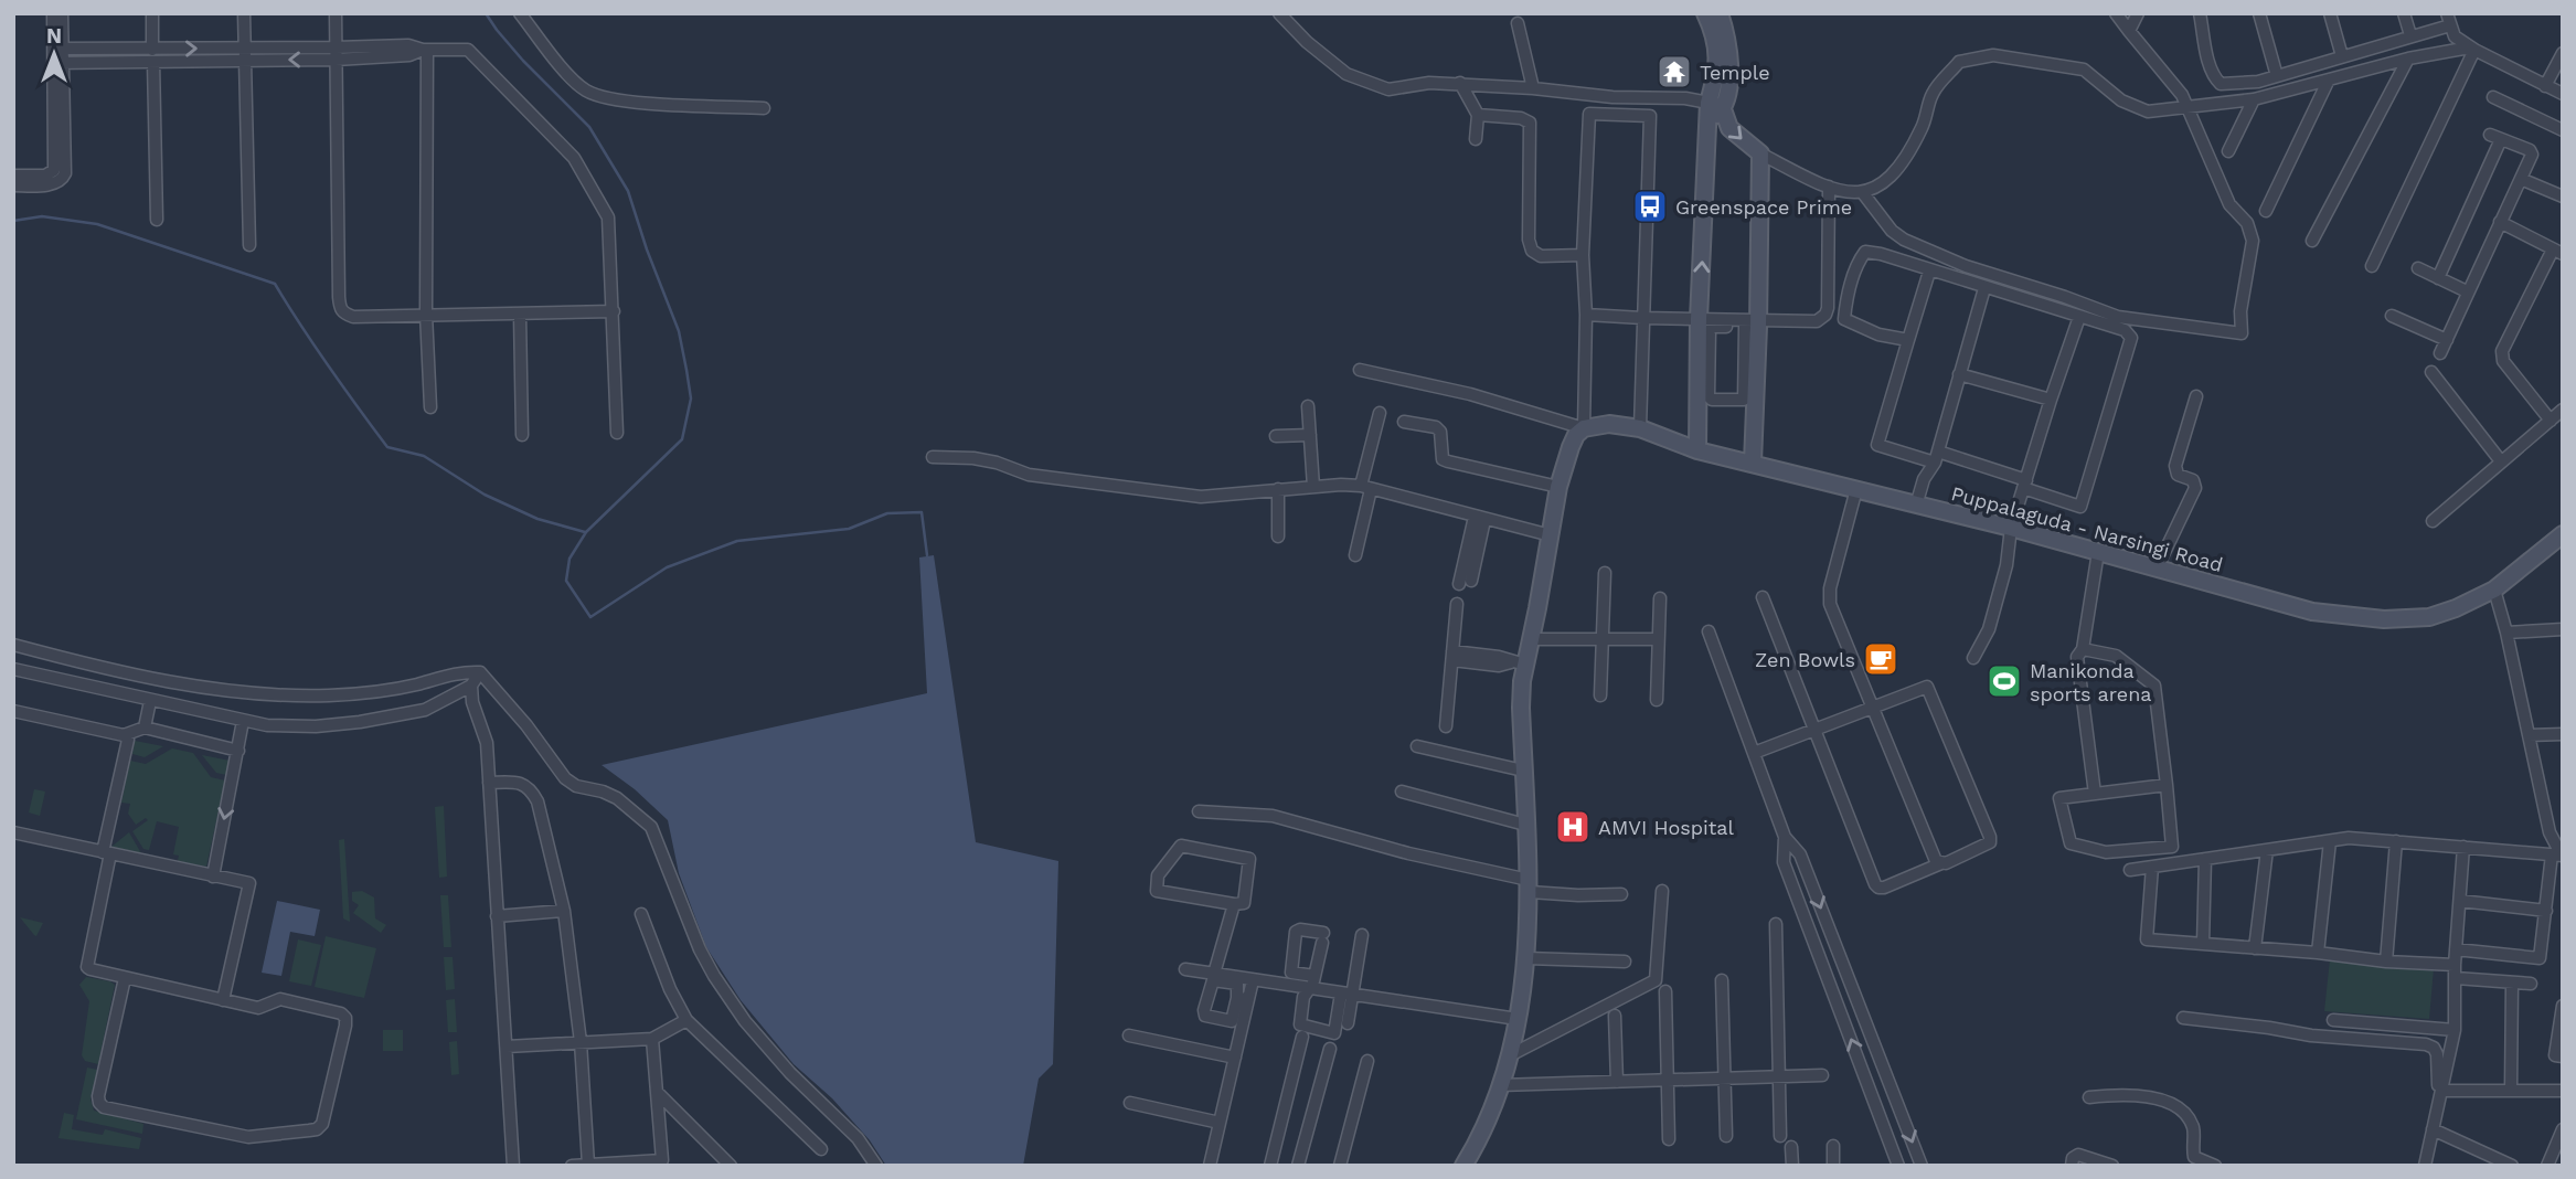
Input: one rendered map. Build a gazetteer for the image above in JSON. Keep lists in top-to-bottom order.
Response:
{
  "streets": {
    "street": ["Puppalaguda - Narsingi Road"]
  },
  "places": {
    "temple": ["Temple"],
    "bus stop": ["Greenspace Prime"],
    "cafe": ["Zen Bowls"],
    "sports": ["Manikonda sports arena"],
    "hospital": ["AMVI Hospital"]
  },
  "north": "top"
}
